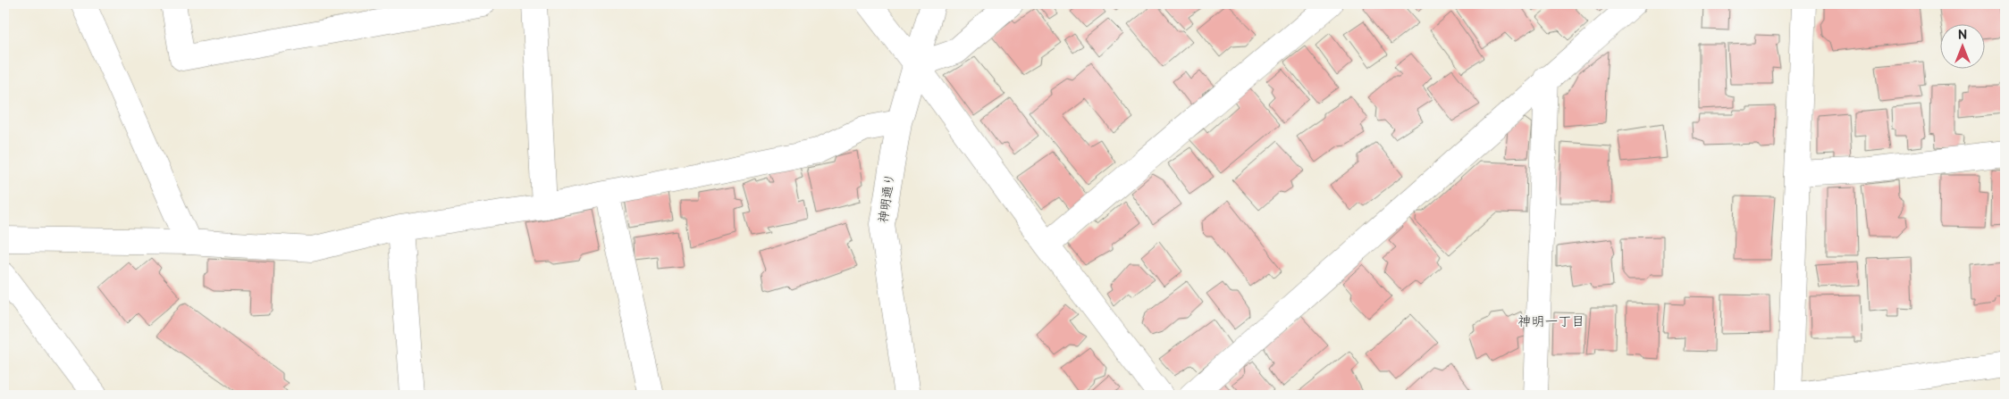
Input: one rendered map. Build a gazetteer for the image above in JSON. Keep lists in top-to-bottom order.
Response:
{
  "streets": {
    "street": ["神明通り"]
  },
  "districts": ["神明一丁目"],
  "north": "top"
}
